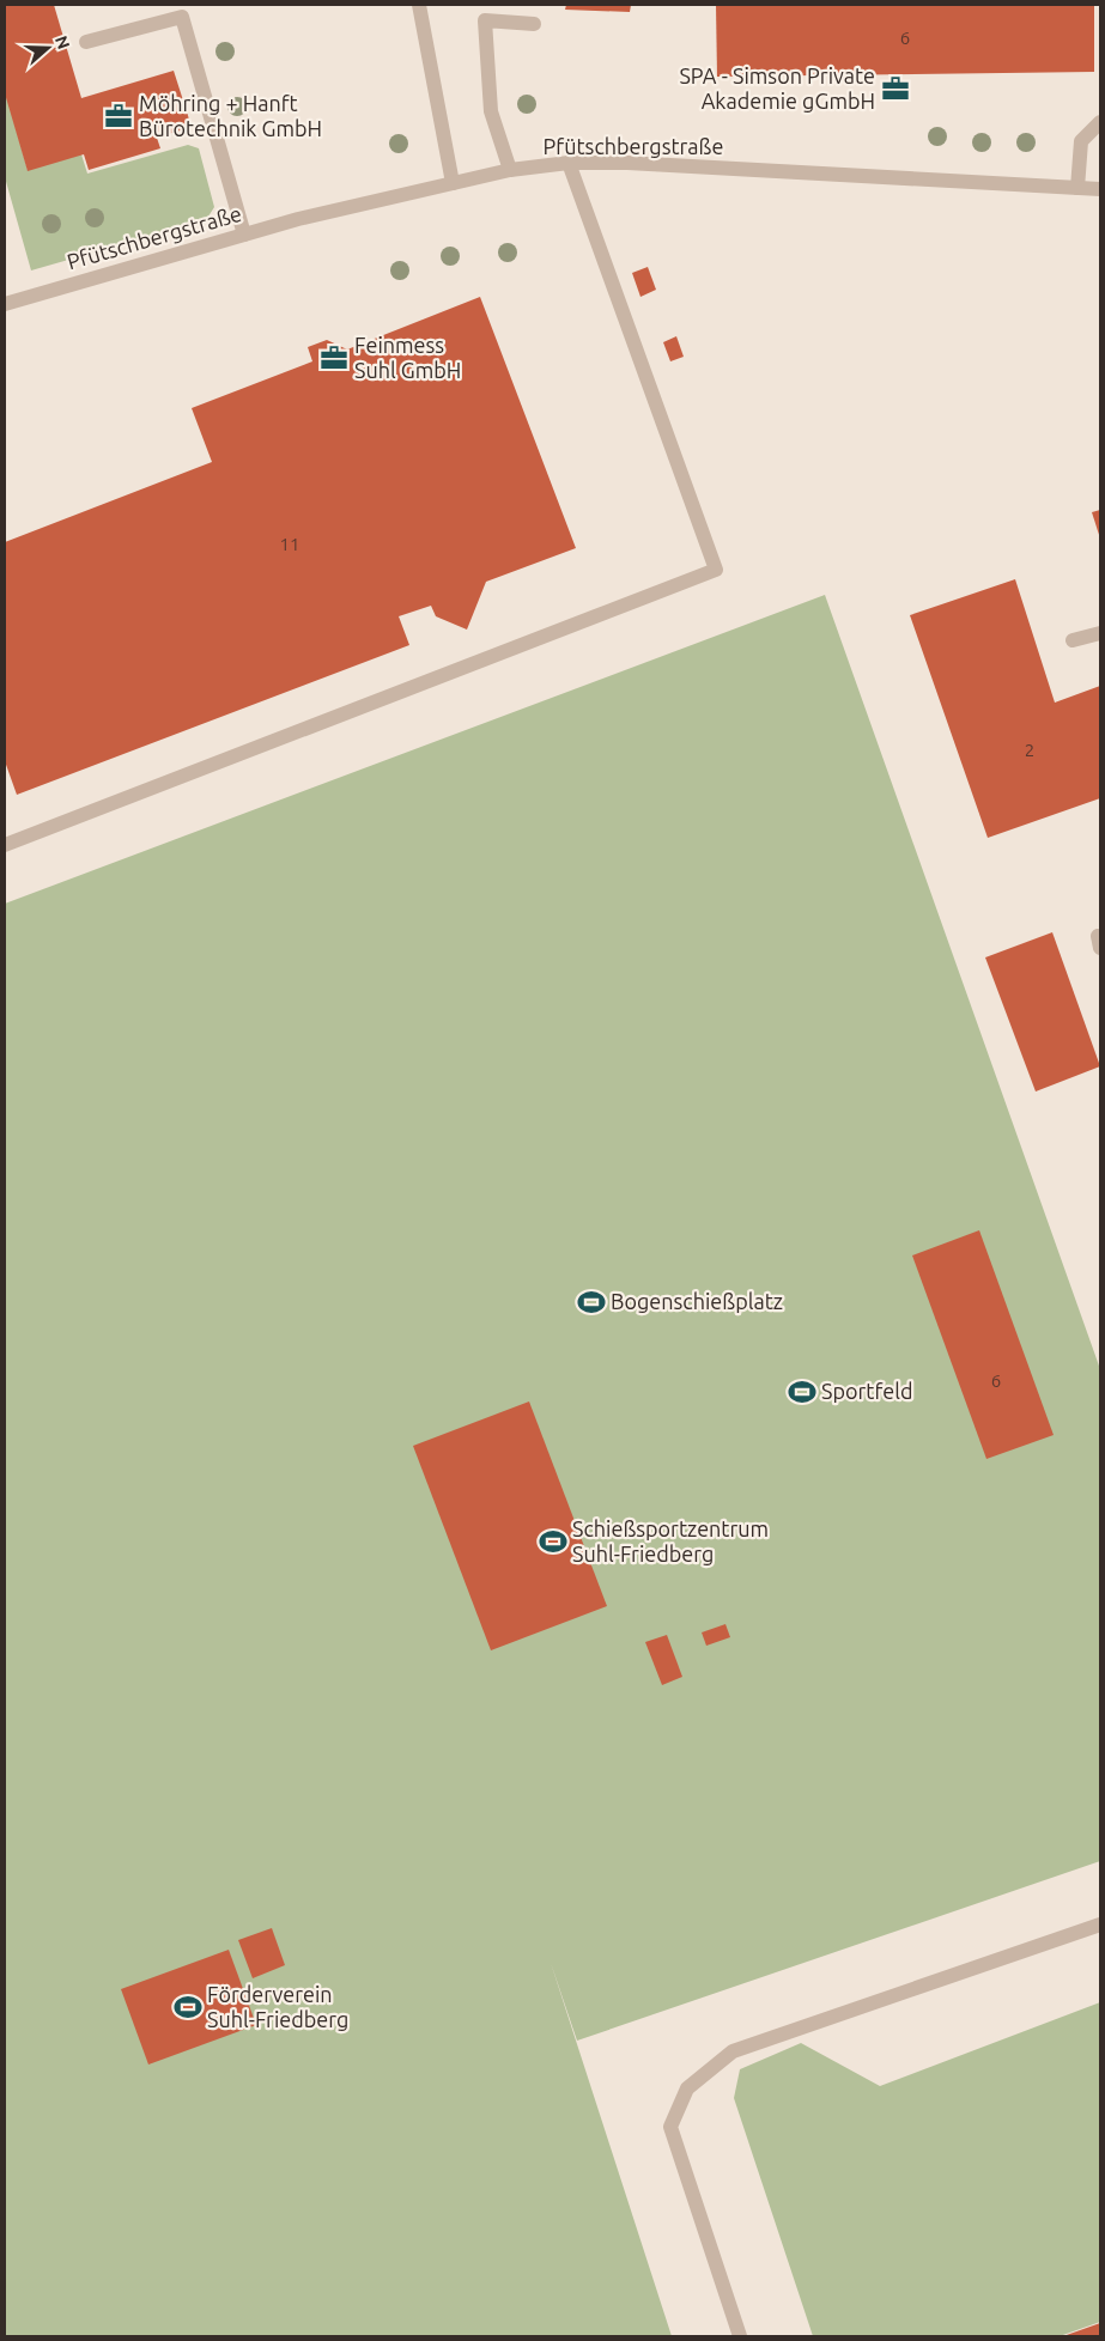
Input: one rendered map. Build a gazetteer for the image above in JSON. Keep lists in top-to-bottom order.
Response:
{
  "streets": {
    "street": ["Pfütschbergstraße"]
  },
  "places": {
    "office": ["SPA - Simson Private Akademie gGmbH", "Möhring + Hanft Bürotechnik GmbH", "Feinmess Suhl GmbH"],
    "sports": [
      "Bogenschießplatz",
      "Sportfeld",
      "Schießsportzentrum Suhl-Friedberg",
      "Förderverein Suhl-Friedberg"
    ]
  },
  "house_numbers": [
    "6",
    "11",
    "2",
    "6"
  ],
  "north": "right"
}
